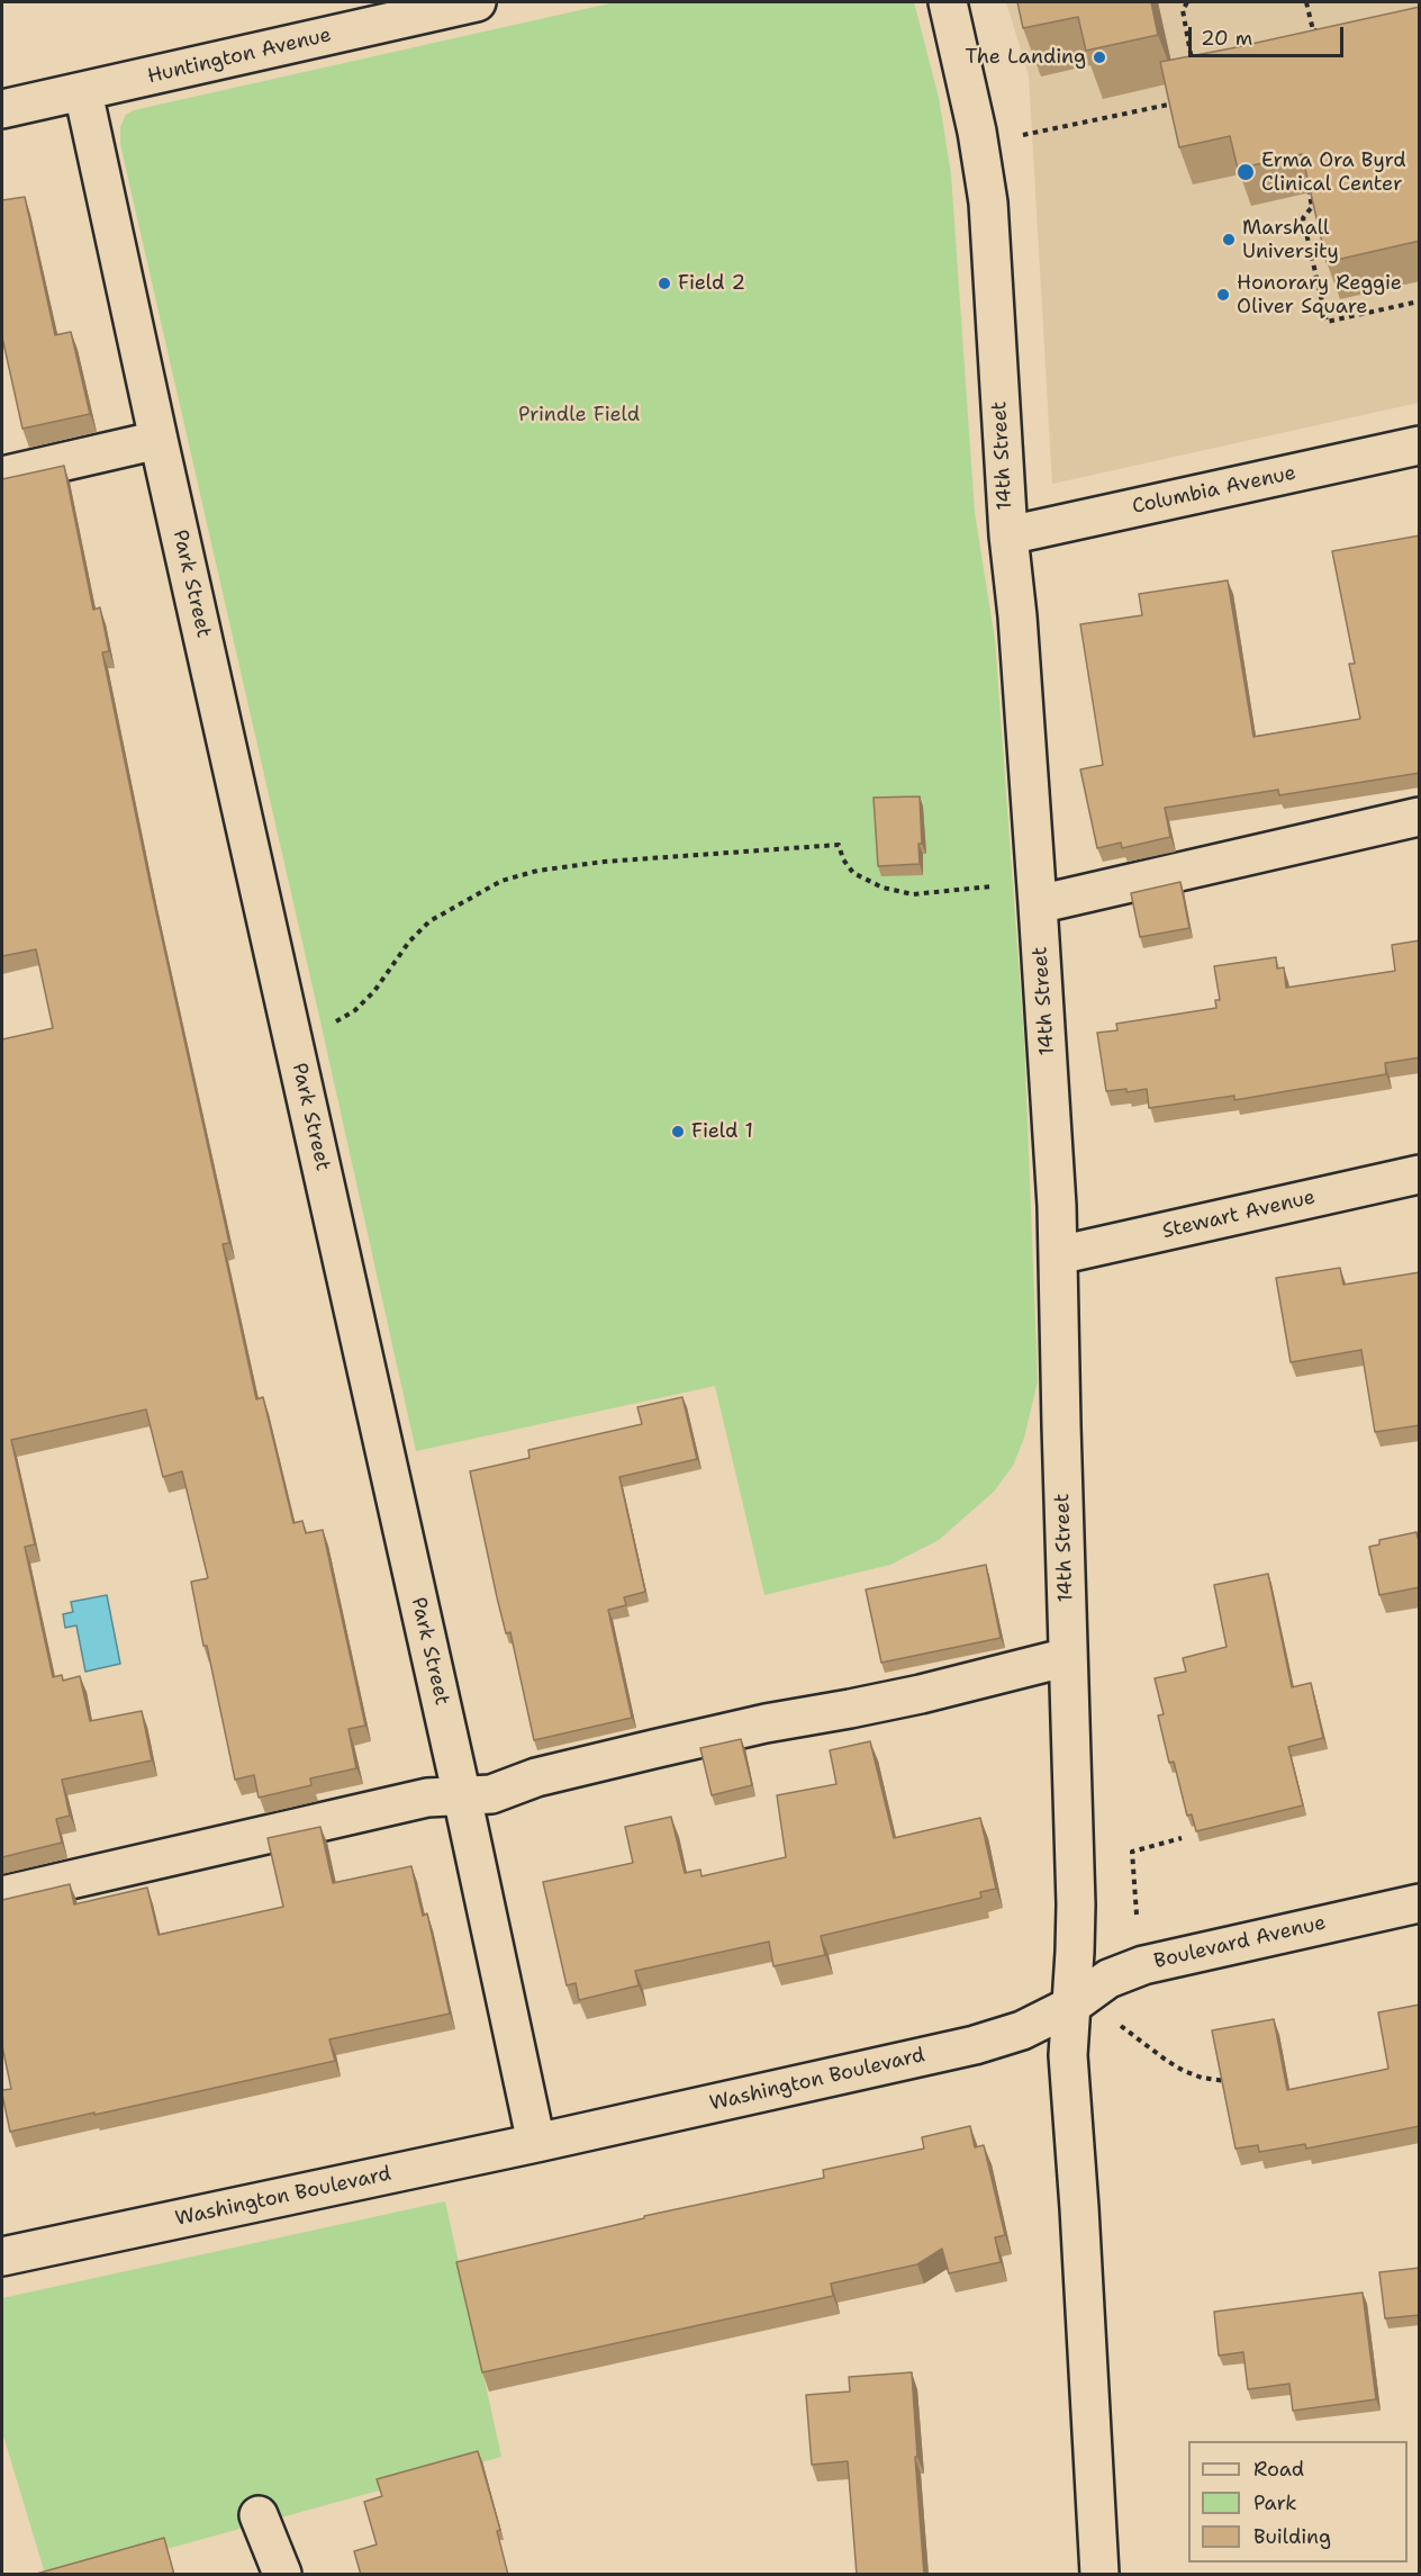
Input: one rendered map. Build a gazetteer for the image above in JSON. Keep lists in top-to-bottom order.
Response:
{
  "streets": {
    "street": [
      "Huntington Avenue",
      "14th Street",
      "Columbia Avenue",
      "Park Street",
      "Stewart Avenue",
      "Boulevard Avenue",
      "Washington Boulevard"
    ]
  },
  "crossings": [
    ["Huntington Avenue", "Park Street"],
    ["14th Street", "Columbia Avenue"],
    ["14th Street", "Stewart Avenue"],
    ["14th Street", "Boulevard Avenue"],
    ["14th Street", "Washington Boulevard"],
    ["Park Street", "Washington Boulevard"],
    ["Boulevard Avenue", "Washington Boulevard"]
  ],
  "parks": ["Prindle Field"],
  "places": [
    "The Landing",
    "Erma Ora Byrd Clinical Center",
    "Marshall University",
    "Field 2",
    "Honorary Reggie Oliver Square",
    "Field 1"
  ],
  "legend": ["Road", "Park", "Building"],
  "scale_bar": "20 m"
}
